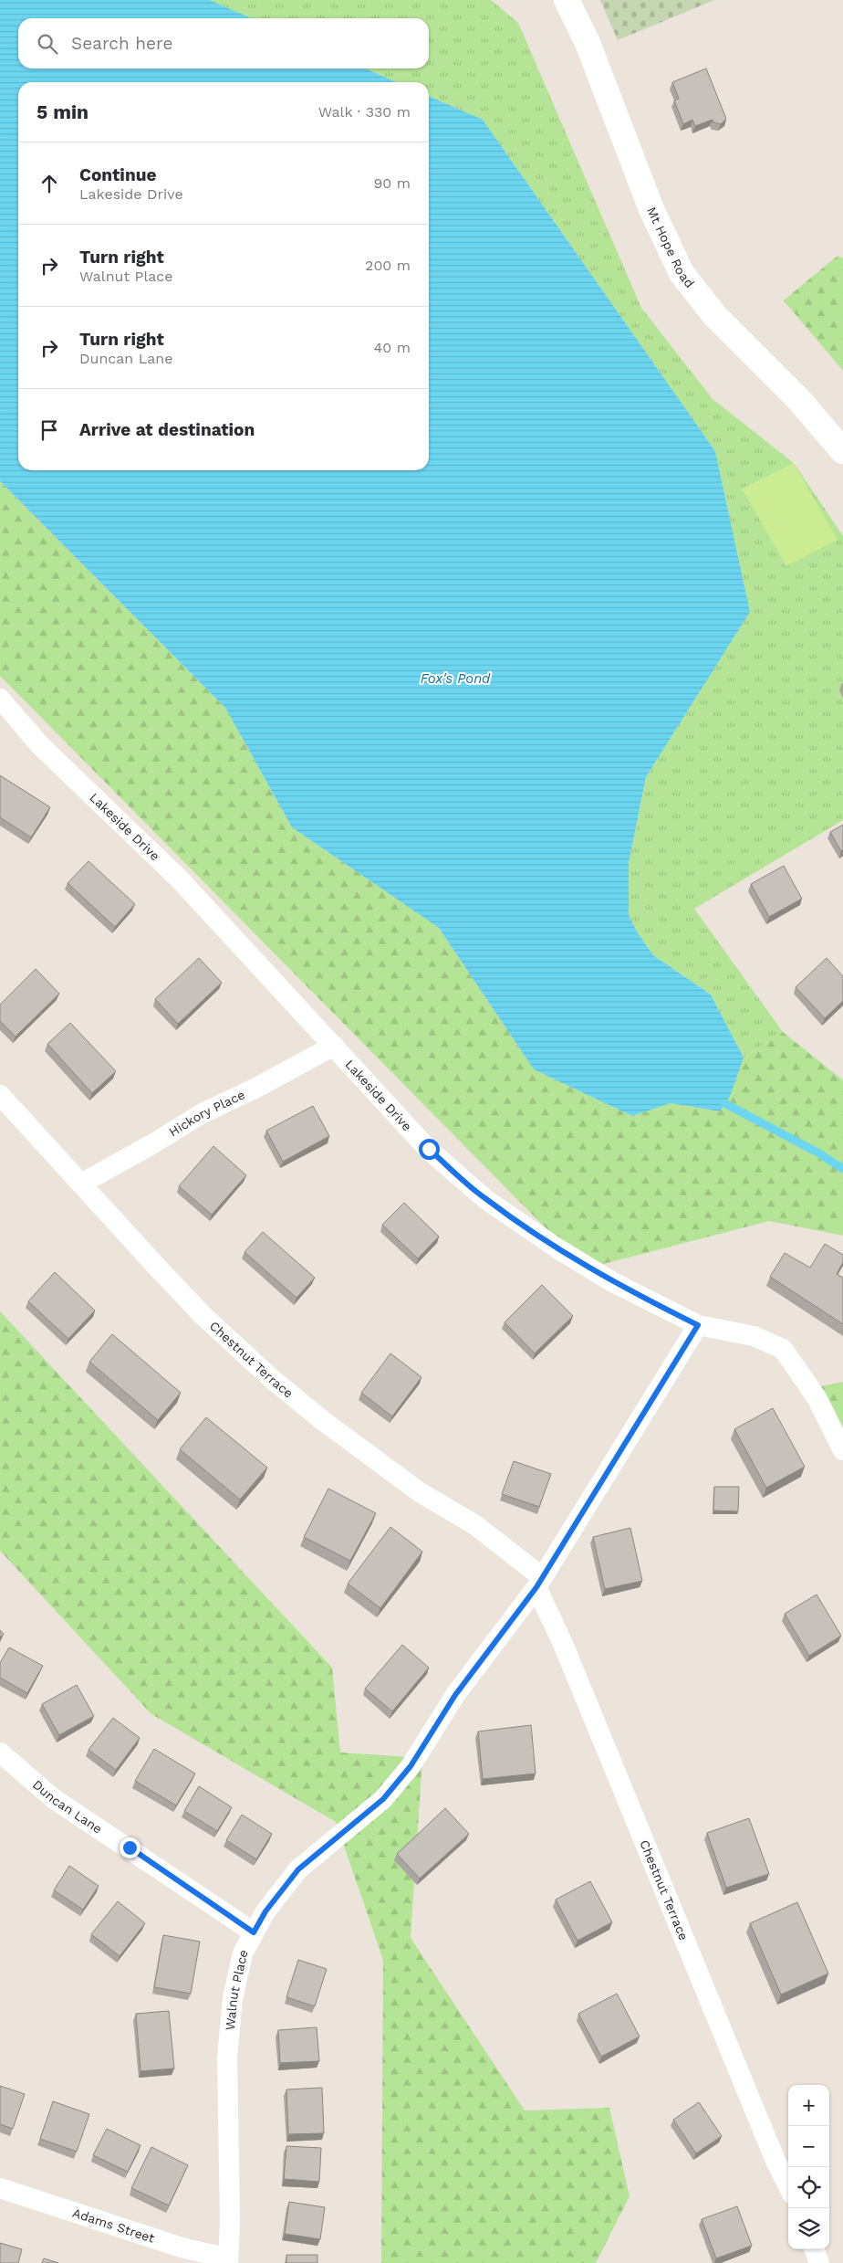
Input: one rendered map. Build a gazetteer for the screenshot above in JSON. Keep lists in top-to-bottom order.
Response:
{
  "streets": {
    "street": [
      "Mt Hope Road",
      "Lakeside Drive",
      "Hickory Place",
      "Chestnut Terrace",
      "Duncan Lane",
      "Walnut Place",
      "Adams Street"
    ]
  },
  "crossings": [
    ["Lakeside Drive", "Hickory Place"],
    ["Lakeside Drive", "Walnut Place"],
    ["Hickory Place", "Chestnut Terrace"],
    ["Chestnut Terrace", "Walnut Place"],
    ["Duncan Lane", "Walnut Place"],
    ["Walnut Place", "Adams Street"]
  ],
  "water": ["Fox's Pond"],
  "page": {
    "search": "Search here",
    "heading": ["5 min", "Walk · 330 m"],
    "list": [
      ["Continue", "Lakeside Drive", "90 m"],
      ["Turn right", "Walnut Place", "200 m"],
      ["Turn right", "Duncan Lane", "40 m"],
      "Arrive at destination"
    ],
    "map_buttons": ["+", "−"]
  }
}
